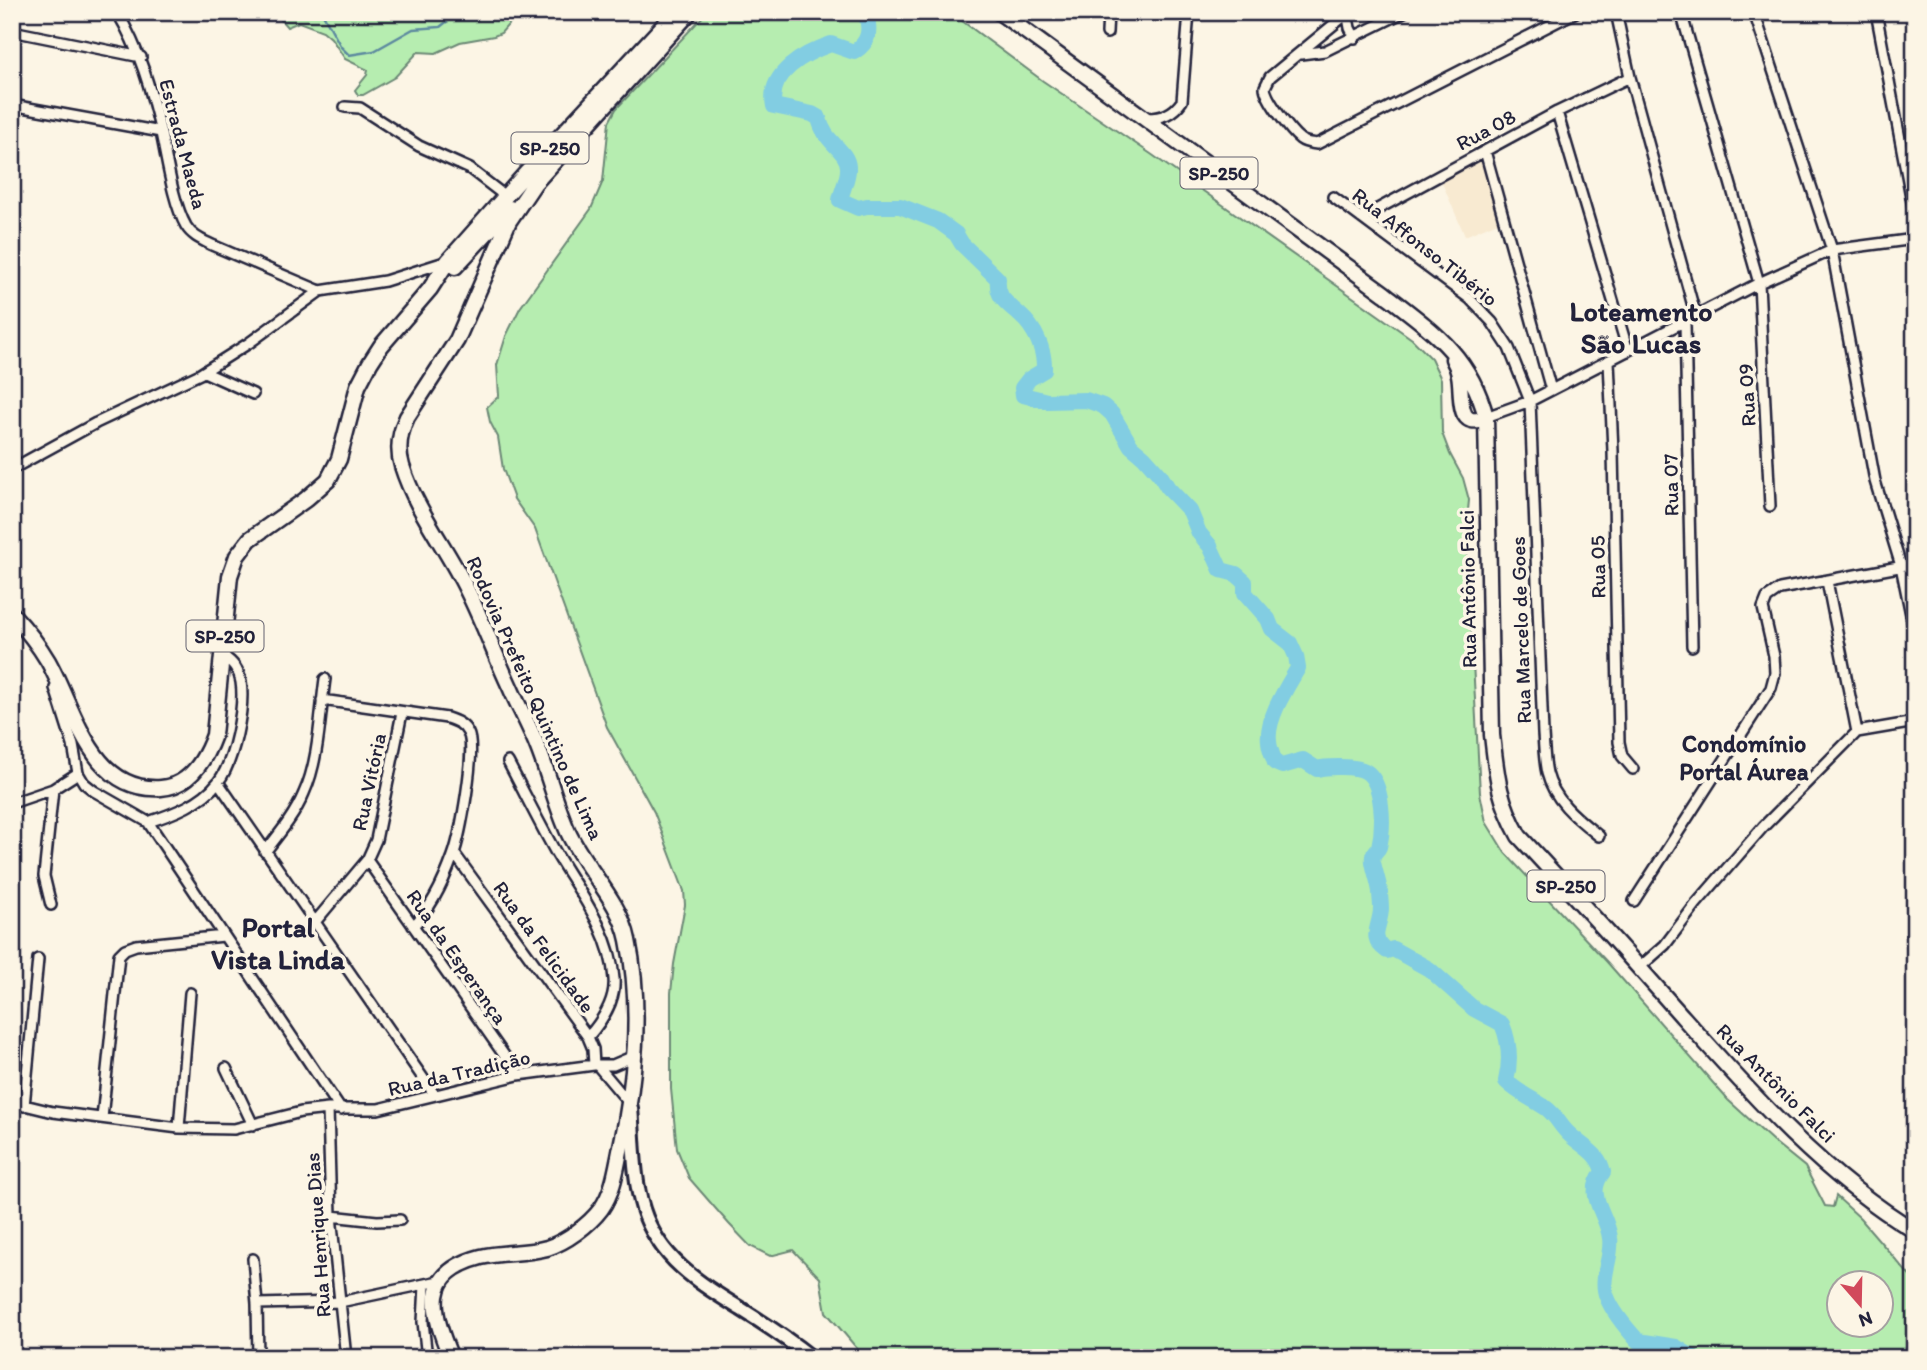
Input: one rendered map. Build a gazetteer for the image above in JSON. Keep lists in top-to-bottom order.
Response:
{
  "streets": {
    "main road": ["SP-250", "Rua Antônio Falci", "Rodovia Prefeito Quintino de Lima"],
    "street": [
      "Rua 08",
      "Estrada Maeda",
      "Rua Affonso Tibério",
      "Rua 09",
      "Rua 07",
      "Rua 05",
      "Rua Marcelo de Goes",
      "Rua Vitória",
      "Rua da Felicidade",
      "Rua da Esperança",
      "Rua da Tradição",
      "Rua Henrique Dias"
    ]
  },
  "crossings": [
    ["Rua 08", "Rua Affonso Tibério"],
    ["SP-250", "Rodovia Prefeito Quintino de Lima"],
    ["Rua Affonso Tibério", "Rua Marcelo de Goes"],
    ["Rodovia Prefeito Quintino de Lima", "Rua da Tradição"],
    ["Rua Vitória", "Rua da Esperança"],
    ["Rua da Felicidade", "Rua da Tradição"],
    ["Rua da Esperança", "Rua da Tradição"],
    ["Rua da Tradição", "Rua Henrique Dias"]
  ],
  "districts": ["Loteamento São Lucas", "Condomínio Portal Áurea", "Portal Vista Linda"],
  "north": "bottom"
}
